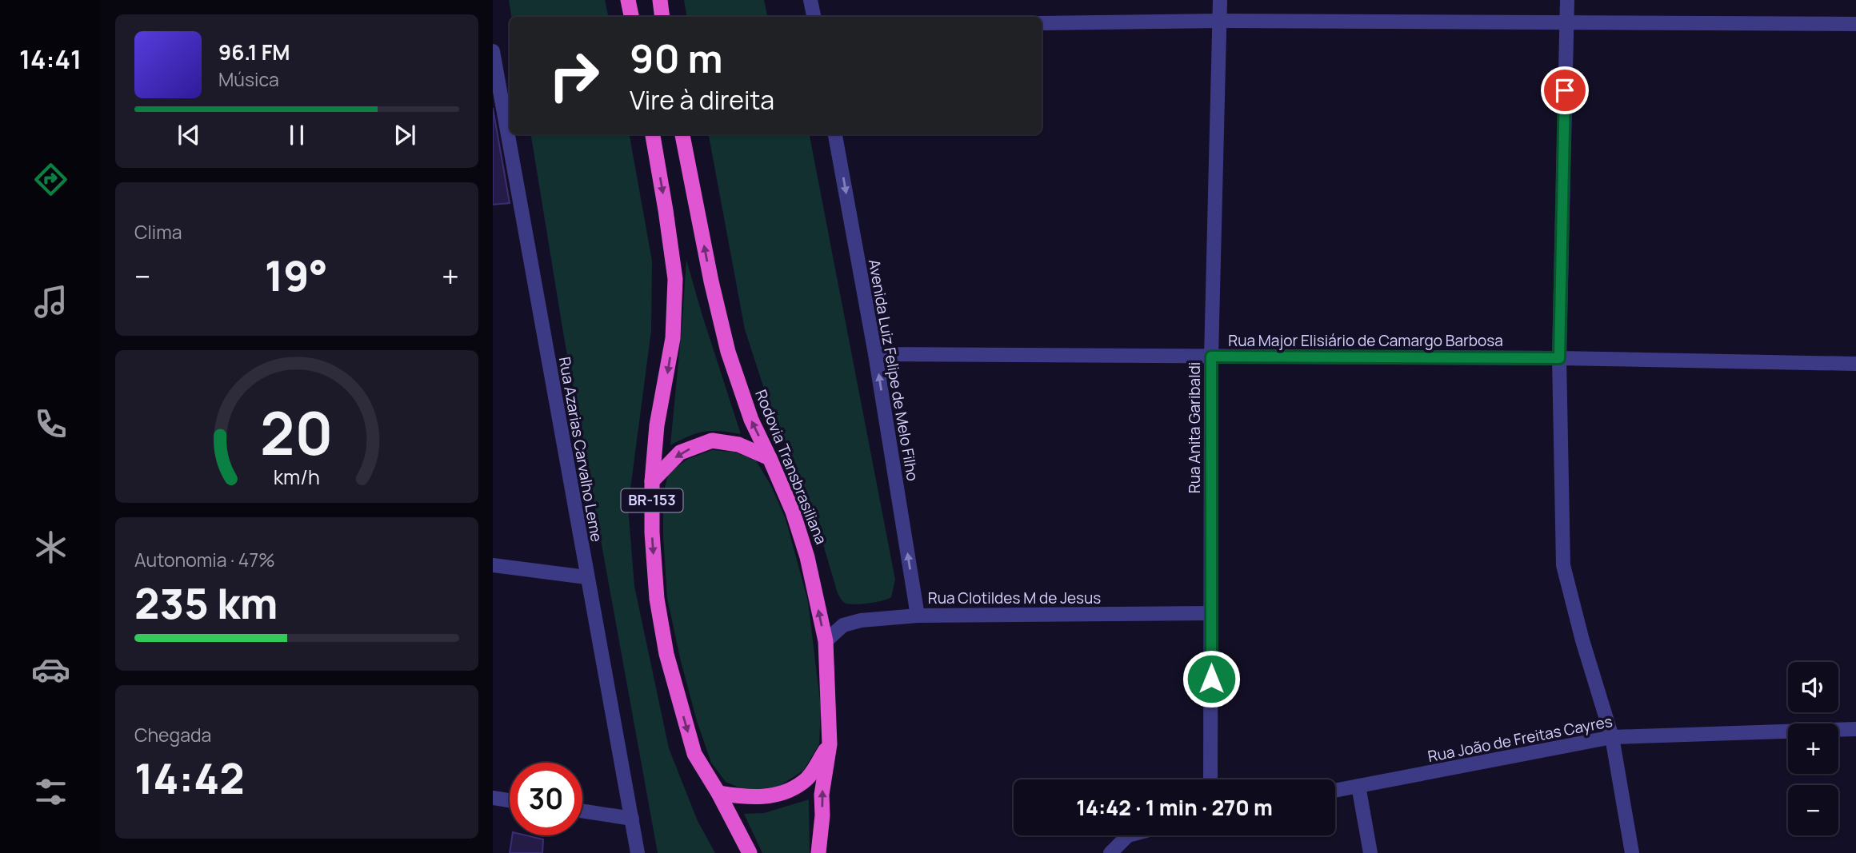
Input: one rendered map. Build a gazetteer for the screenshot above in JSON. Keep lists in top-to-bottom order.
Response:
{
  "streets": {
    "highway": ["Rodovia Transbrasiliana", "BR-153"],
    "street": [
      "Rua Major Elisiário de Camargo Barbosa",
      "Avenida Luiz Felipe de Melo Filho",
      "Rua Anita Garibaldi",
      "Rua Azarias Carvalho Leme",
      "Rua Clotildes M de Jesus",
      "Rua João de Freitas Cayres"
    ]
  },
  "crossings": [
    ["Rua Major Elisiário de Camargo Barbosa", "Avenida Luiz Felipe de Melo Filho"],
    ["Rua Major Elisiário de Camargo Barbosa", "Rua Anita Garibaldi"],
    ["Avenida Luiz Felipe de Melo Filho", "Rua Clotildes M de Jesus"],
    ["Rua Anita Garibaldi", "Rua Clotildes M de Jesus"],
    ["Rodovia Transbrasiliana", "Rua Clotildes M de Jesus"]
  ],
  "page": {
    "tabs": "14:41",
    "turn": ["90 m", "Vire à direita"],
    "song": ["96.1 FM", "Música"],
    "tile": [
      "Clima",
      ["Autonomia · 47%", "235 km"],
      ["Chegada", "14:42"]
    ],
    "heat": ["−", "19°", "+"],
    "map_buttons": ["+", "−"],
    "limit": "30",
    "trip": "14:42 · 1 min · 270 m",
    "gauge": ["20", "km/h"]
  }
}
